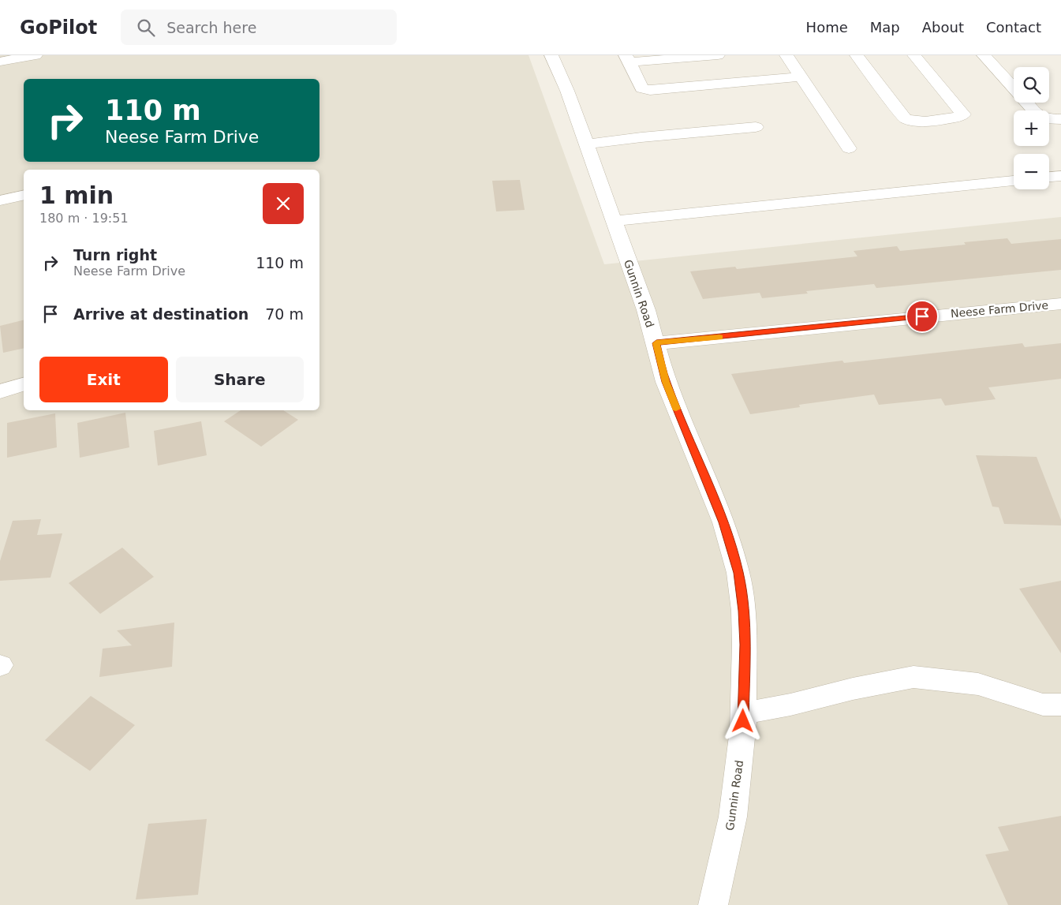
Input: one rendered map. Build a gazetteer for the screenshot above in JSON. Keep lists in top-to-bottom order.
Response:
{
  "streets": {
    "street": ["Gunnin Road", "Neese Farm Drive"]
  },
  "crossings": [
    ["Gunnin Road", "Neese Farm Drive"]
  ],
  "page": {
    "header": "GoPilot",
    "search": "Search here",
    "nav": [
      "Home",
      "Map",
      "About",
      "Contact"
    ],
    "map_buttons": ["+", "−"],
    "turn": ["110 m", "Neese Farm Drive"],
    "heading": ["1 min", "180 m · 19:51"],
    "list": [
      {
        "name": "Turn right",
        "note": "Neese Farm Drive",
        "value": "110 m"
      },
      {
        "name": "Arrive at destination",
        "value": "70 m"
      }
    ],
    "buttons": ["Exit", "Share"]
  }
}
